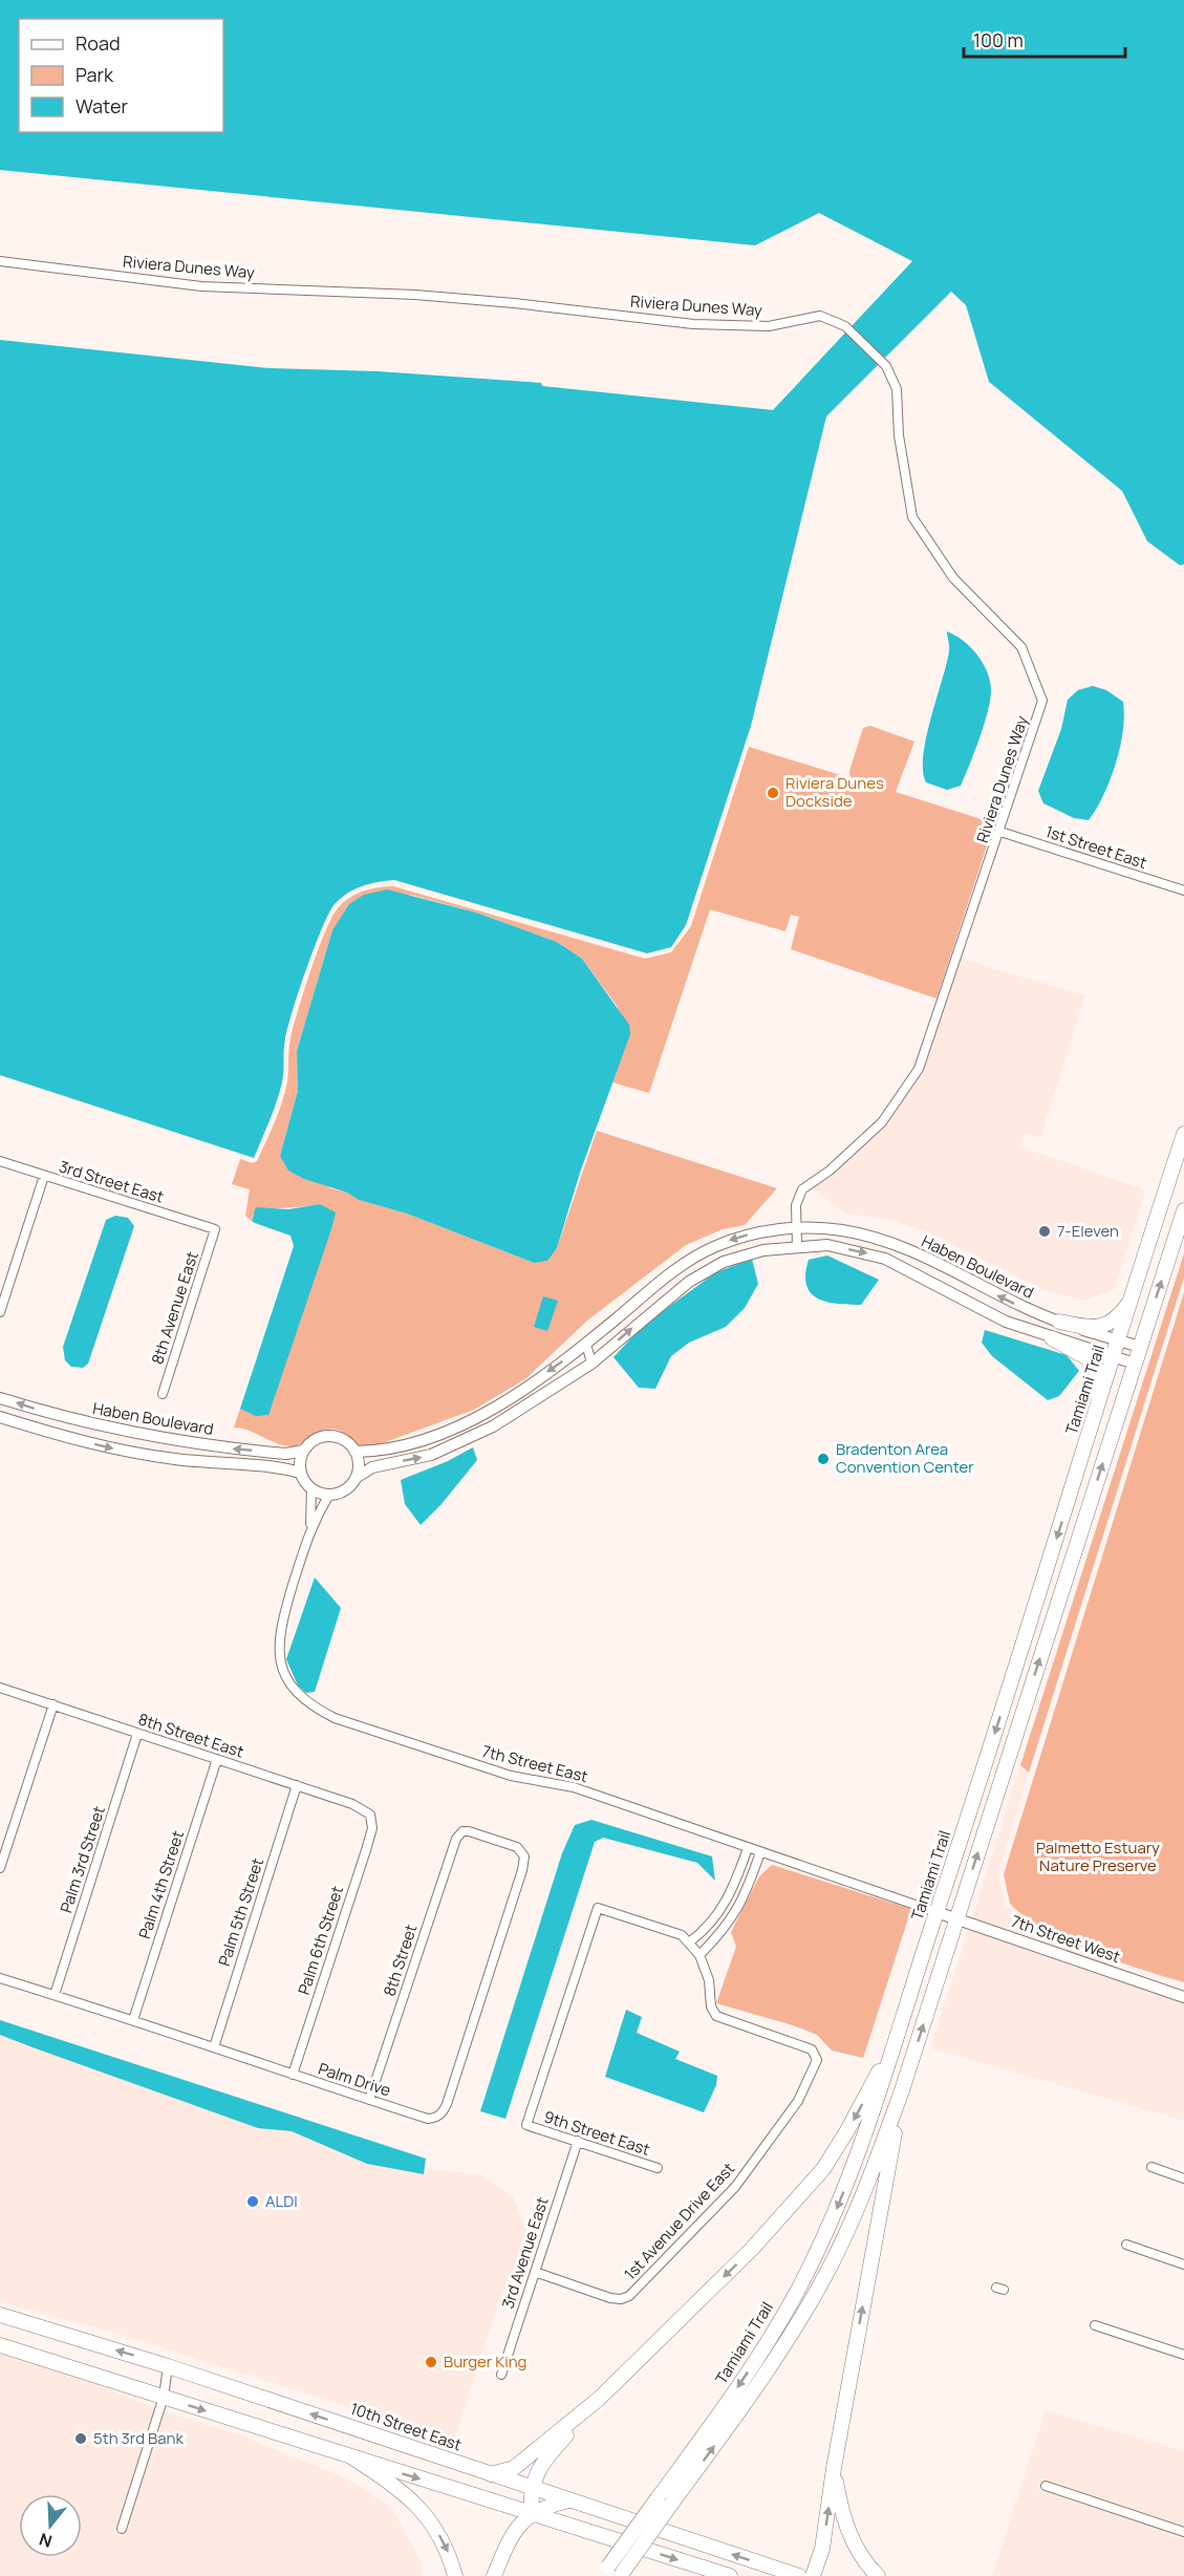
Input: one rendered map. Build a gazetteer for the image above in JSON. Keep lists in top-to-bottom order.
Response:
{
  "streets": {
    "main road": ["Tamiami Trail", "10th Street East"],
    "street": [
      "Riviera Dunes Way",
      "1st Street East",
      "3rd Street East",
      "Haben Boulevard",
      "8th Avenue East",
      "8th Street East",
      "7th Street East",
      "Palm 3rd Street",
      "Palm 4th Street",
      "Palm 5th Street",
      "7th Street West",
      "Palm 6th Street",
      "8th Street",
      "Palm Drive",
      "9th Street East",
      "1st Avenue Drive East",
      "3rd Avenue East"
    ]
  },
  "crossings": [
    ["Riviera Dunes Way", "1st Street East"],
    ["Riviera Dunes Way", "Haben Boulevard"],
    ["3rd Street East", "8th Avenue East"],
    ["Haben Boulevard", "Tamiami Trail"],
    ["Haben Boulevard", "7th Street East"],
    ["Tamiami Trail", "7th Street East"],
    ["Tamiami Trail", "7th Street West"],
    ["8th Street East", "Palm 3rd Street"],
    ["8th Street East", "Palm 4th Street"],
    ["8th Street East", "Palm 5th Street"],
    ["8th Street East", "Palm 6th Street"],
    ["7th Street East", "7th Street West"],
    ["Palm 3rd Street", "Palm Drive"],
    ["Palm 4th Street", "Palm Drive"],
    ["Palm 5th Street", "Palm Drive"],
    ["Palm 6th Street", "Palm Drive"],
    ["8th Street", "Palm Drive"],
    ["9th Street East", "3rd Avenue East"],
    ["1st Avenue Drive East", "3rd Avenue East"]
  ],
  "parks": ["Palmetto Estuary Nature Preserve"],
  "places": [
    "Riviera Dunes Dockside",
    "7-Eleven",
    "Bradenton Area Convention Center",
    "ALDI",
    "Burger King",
    "5th 3rd Bank"
  ],
  "legend": ["Road", "Park", "Water"],
  "scale_bar": "100 m",
  "north": "bottom"
}
